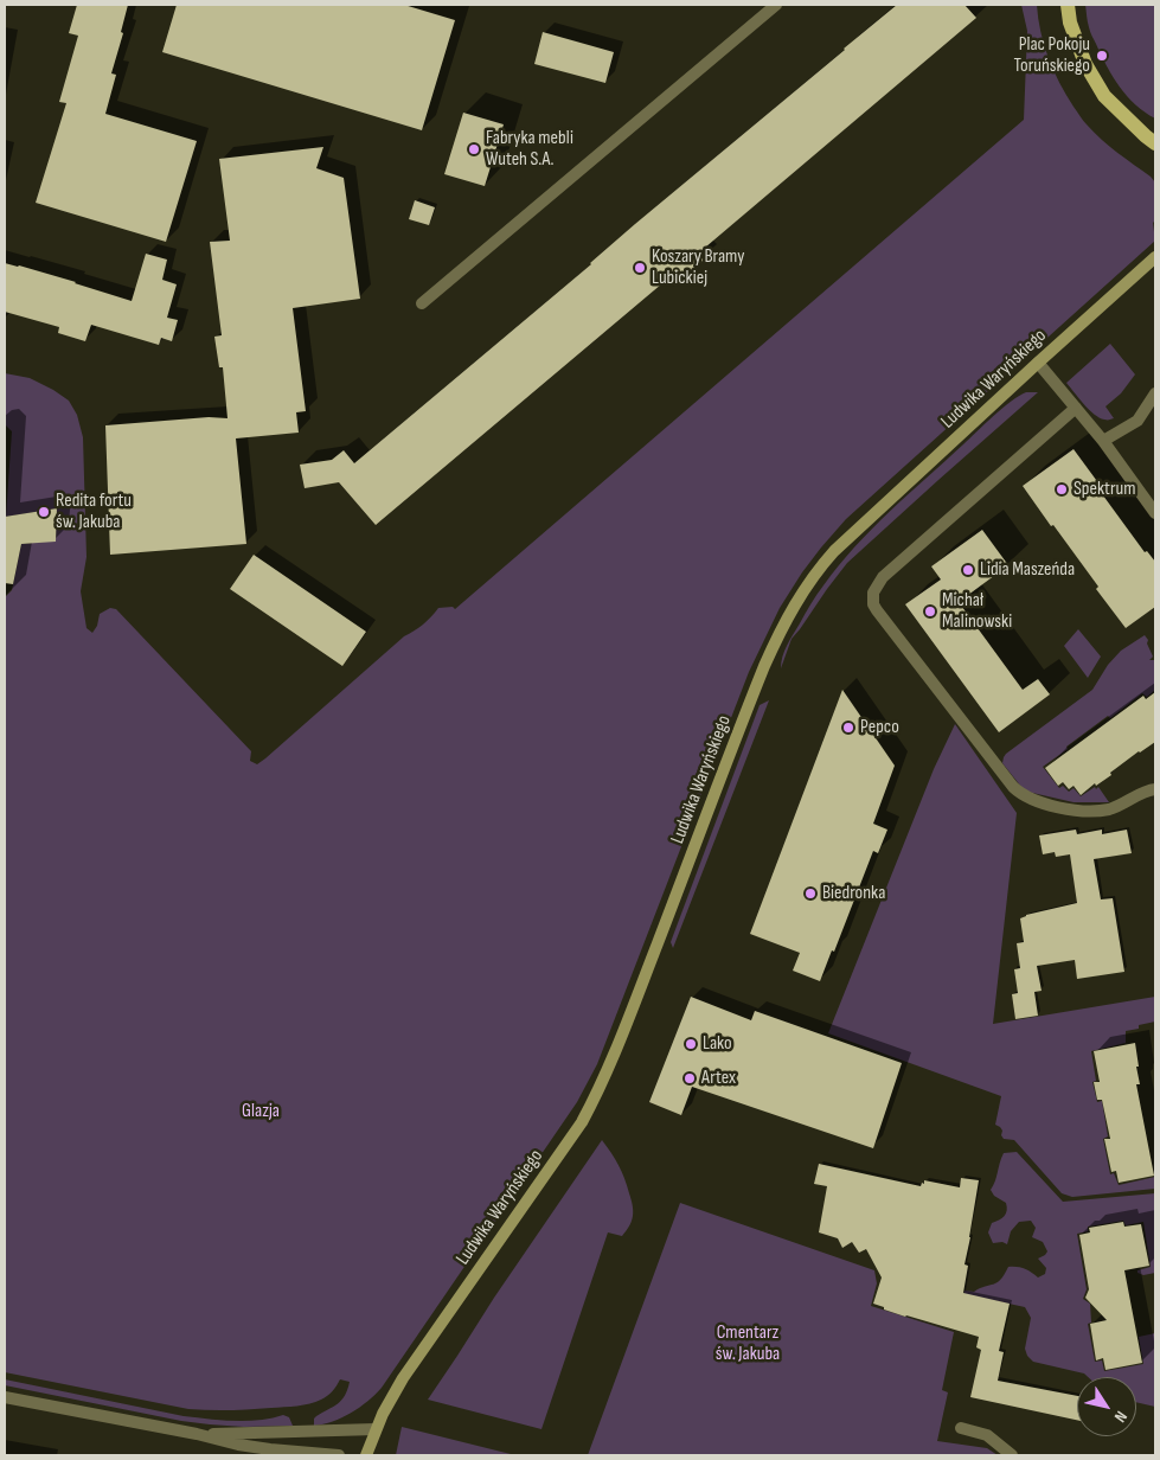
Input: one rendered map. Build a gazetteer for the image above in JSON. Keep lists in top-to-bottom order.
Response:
{
  "streets": {
    "street": ["Ludwika Waryńskiego"]
  },
  "parks": ["Glazja", "Cmentarz św. Jakuba"],
  "places": [
    "Plac Pokoju Toruńskiego",
    "Fabryka mebli Wuteh S.A.",
    "Koszary Bramy Lubickiej",
    "Spektrum",
    "Redita fortu św. Jakuba",
    "Lidia Maszeńda",
    "Michał Malinowski",
    "Pepco",
    "Biedronka",
    "Lako",
    "Artex"
  ],
  "north": "bottom right"
}
